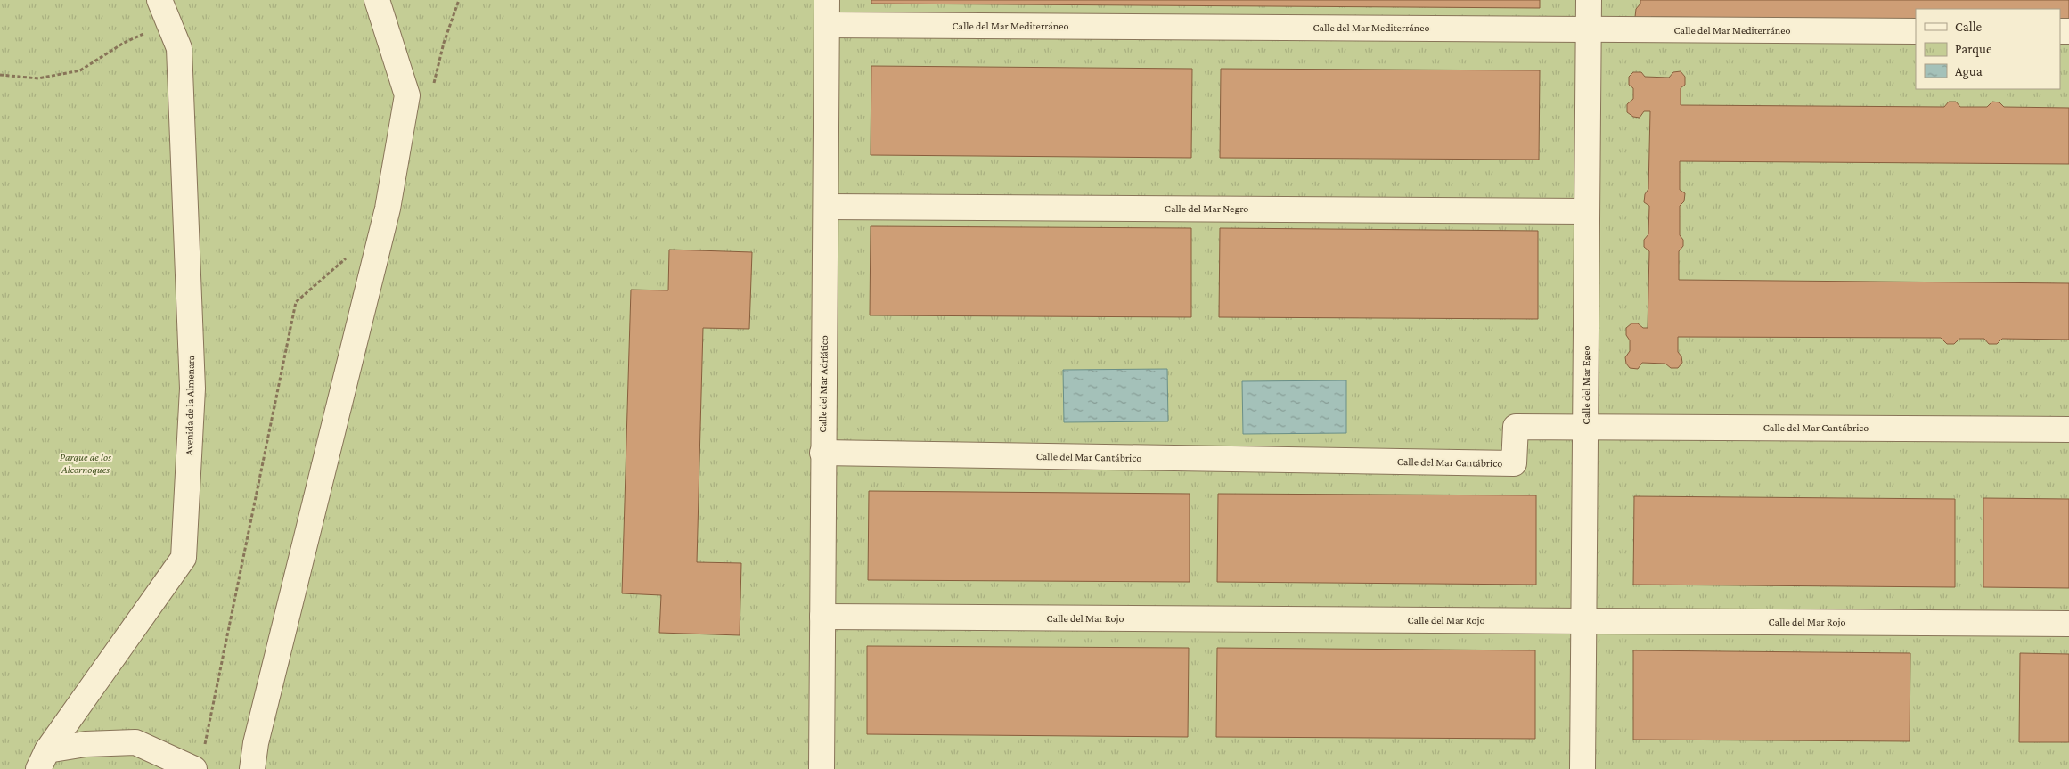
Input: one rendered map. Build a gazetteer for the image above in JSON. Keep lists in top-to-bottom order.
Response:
{
  "streets": {
    "street": [
      "Calle del Mar Mediterráneo",
      "Calle del Mar Negro",
      "Calle del Mar Adriático",
      "Calle del Mar Egeo",
      "Avenida de la Almenara",
      "Calle del Mar Cantábrico",
      "Calle del Mar Rojo"
    ]
  },
  "crossings": [
    ["Calle del Mar Mediterráneo", "Calle del Mar Adriático"],
    ["Calle del Mar Mediterráneo", "Calle del Mar Egeo"],
    ["Calle del Mar Negro", "Calle del Mar Adriático"],
    ["Calle del Mar Negro", "Calle del Mar Egeo"],
    ["Calle del Mar Adriático", "Calle del Mar Cantábrico"],
    ["Calle del Mar Adriático", "Calle del Mar Rojo"],
    ["Calle del Mar Egeo", "Calle del Mar Cantábrico"],
    ["Calle del Mar Egeo", "Calle del Mar Rojo"]
  ],
  "parks": ["Parque de los Alcornoques"],
  "legend": ["Calle", "Parque", "Agua"]
}
